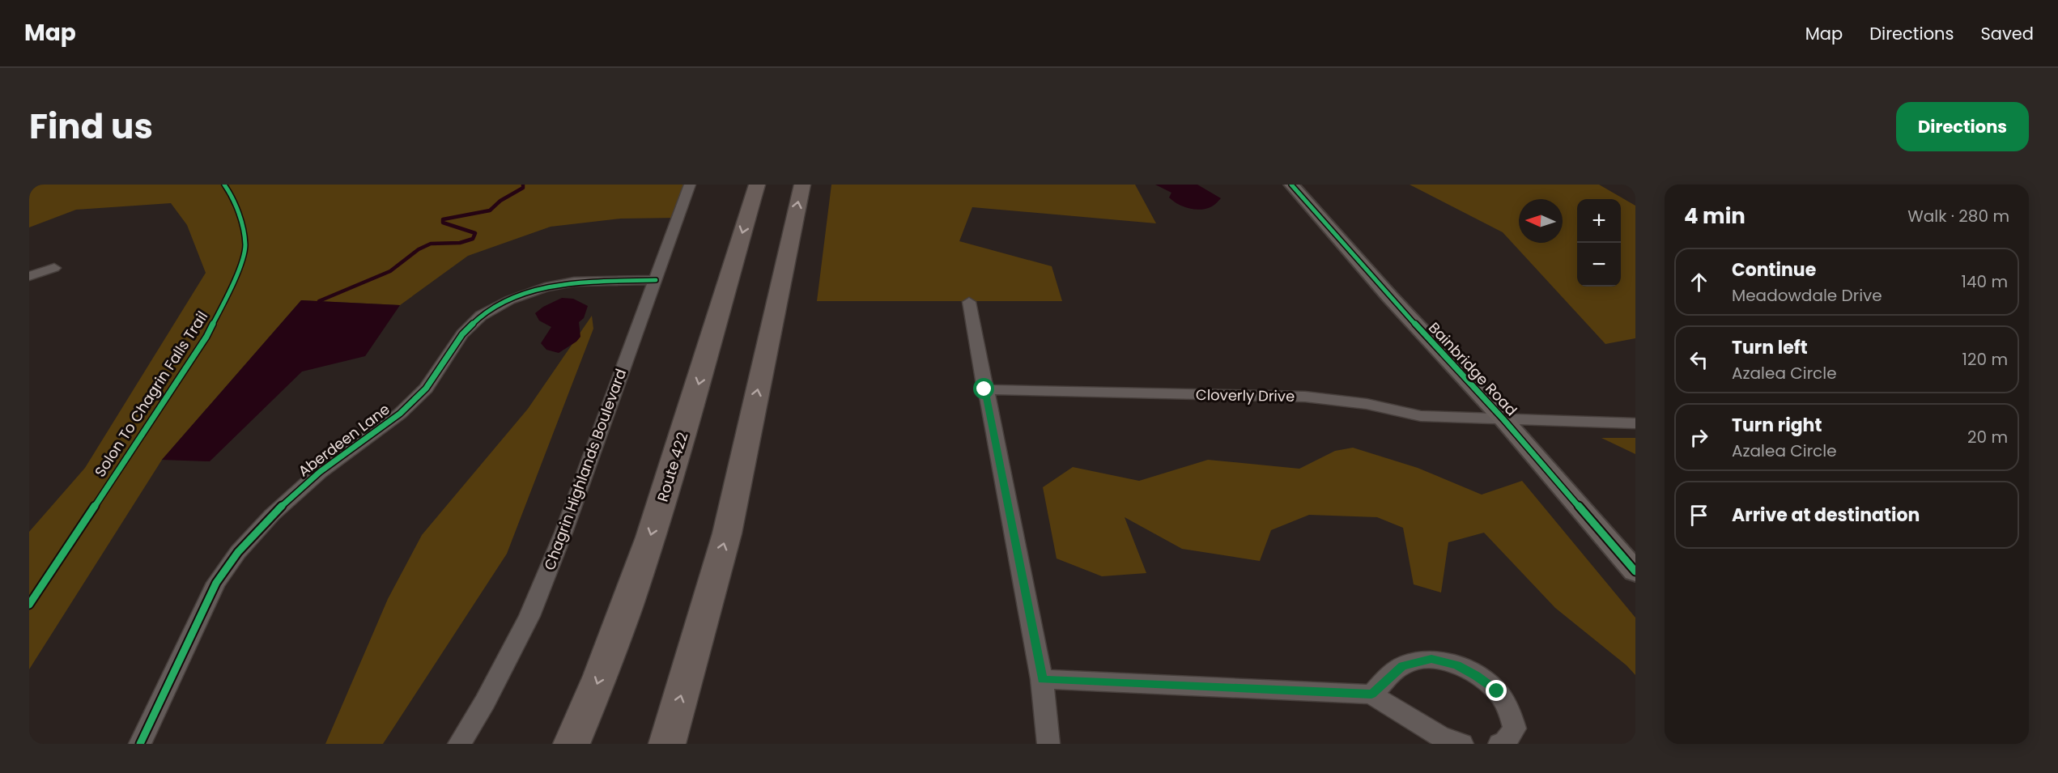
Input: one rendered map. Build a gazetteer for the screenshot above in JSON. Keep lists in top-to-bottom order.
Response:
{
  "streets": {
    "highway": ["Route 422"],
    "street": [
      "Bainbridge Road",
      "Cloverly Drive",
      "Aberdeen Lane",
      "Chagrin Highlands Boulevard"
    ],
    "cycle path": ["Solon To Chagrin Falls Trail"]
  },
  "crossings": [
    ["Bainbridge Road", "Cloverly Drive"],
    ["Aberdeen Lane", "Chagrin Highlands Boulevard"]
  ],
  "north": "left",
  "page": {
    "header": "Map",
    "nav": ["Map", "Directions", "Saved"],
    "title": "Find us",
    "buttons": "Directions",
    "heading": ["4 min", "Walk · 280 m"],
    "map_buttons": ["+", "−"],
    "list": [
      ["Continue", "Meadowdale Drive", "140 m"],
      ["Turn left", "Azalea Circle", "120 m"],
      ["Turn right", "Azalea Circle", "20 m"],
      "Arrive at destination"
    ]
  }
}
